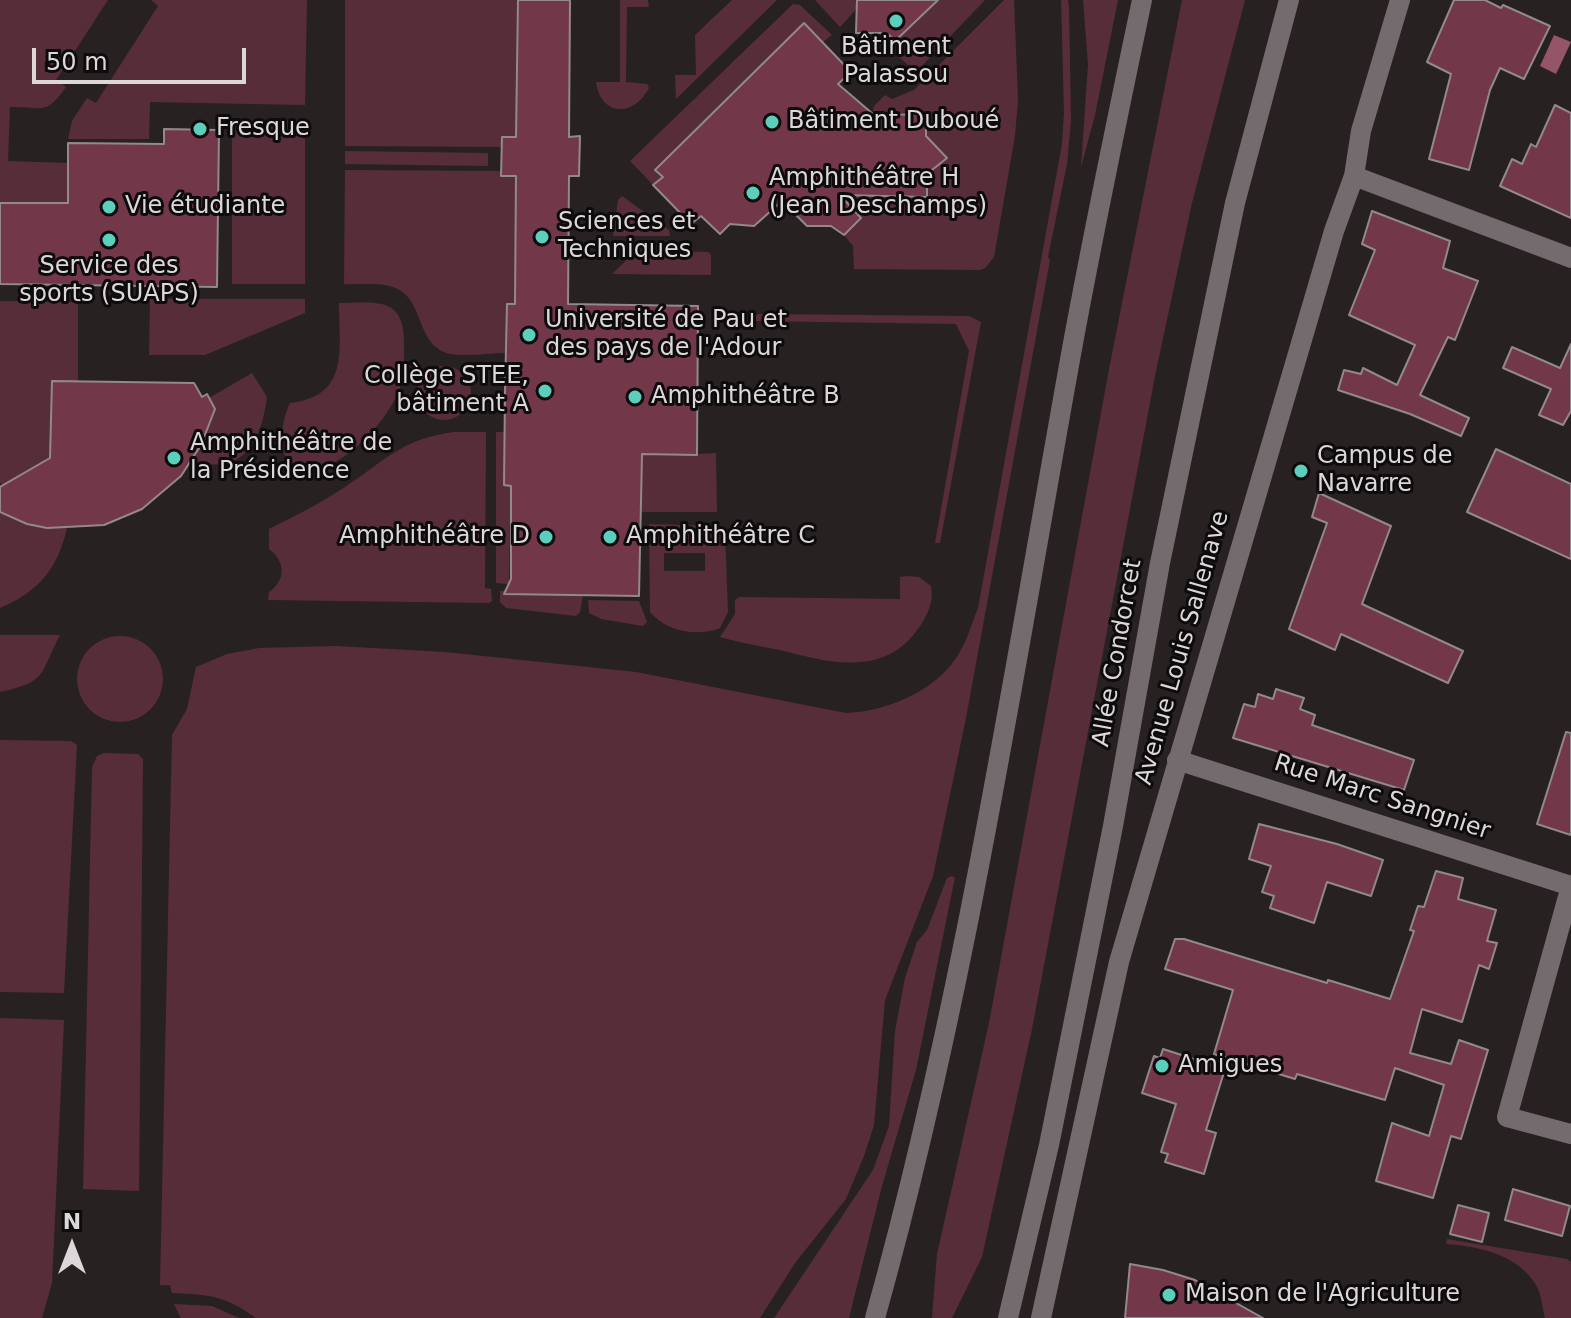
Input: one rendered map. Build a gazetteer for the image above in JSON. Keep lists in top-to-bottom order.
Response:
{
  "streets": {
    "main road": ["Avenue Louis Sallenave", "Allée Condorcet", "Rue Marc Sangnier"]
  },
  "crossings": [
    ["Avenue Louis Sallenave", "Rue Marc Sangnier"]
  ],
  "places": [
    "Bâtiment Palassou",
    "Bâtiment Duboué",
    "Fresque",
    "Amphithéâtre H (Jean Deschamps)",
    "Vie étudiante",
    "Sciences et Techniques",
    "Service des sports (SUAPS)",
    "Université de Pau et des pays de l'Adour",
    "Collège STEE, bâtiment A",
    "Amphithéâtre B",
    "Amphithéâtre de la Présidence",
    "Campus de Navarre",
    "Amphithéâtre D",
    "Amphithéâtre C",
    "Amigues",
    "Maison de l'Agriculture"
  ],
  "scale_bar": "50 m",
  "north": "top"
}
